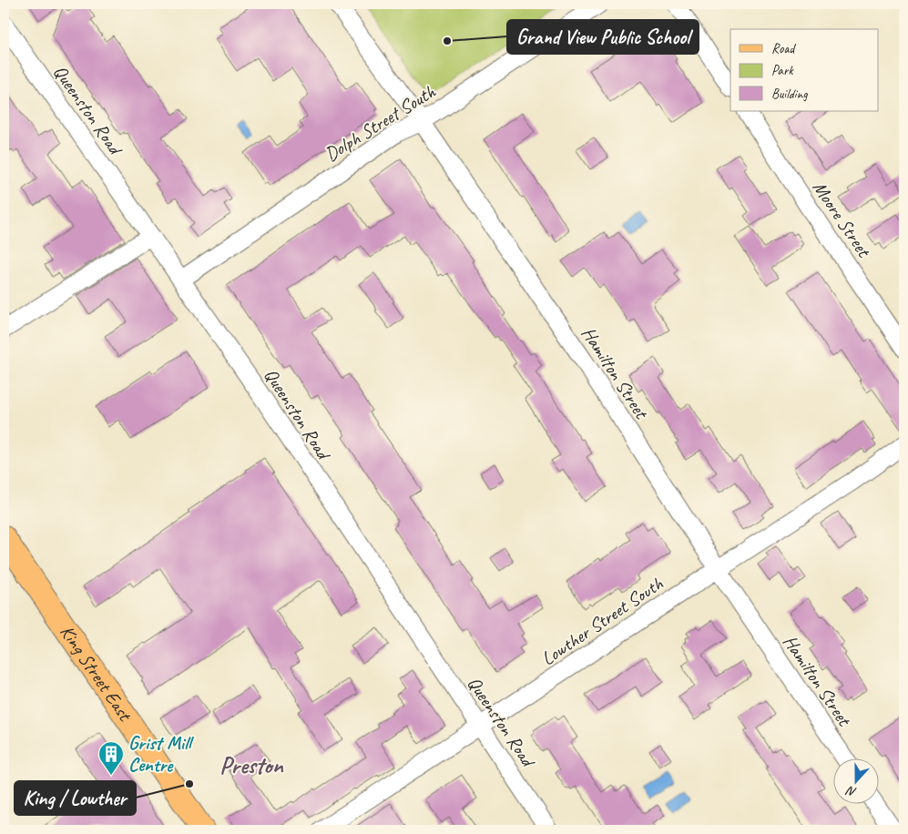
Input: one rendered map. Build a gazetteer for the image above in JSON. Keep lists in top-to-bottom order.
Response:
{
  "streets": {
    "main road": ["King Street East"],
    "street": [
      "Queenston Road",
      "Dolph Street South",
      "Moore Street",
      "Hamilton Street",
      "Lowther Street South"
    ]
  },
  "crossings": [
    ["Queenston Road", "Dolph Street South"],
    ["Queenston Road", "Lowther Street South"],
    ["Dolph Street South", "Hamilton Street"],
    ["Hamilton Street", "Lowther Street South"]
  ],
  "districts": ["Preston"],
  "places": {
    "other": ["Grand View Public School", "King / Lowther"],
    "building": ["Grist Mill Centre"]
  },
  "legend": ["Road", "Park", "Building"],
  "north": "bottom"
}
